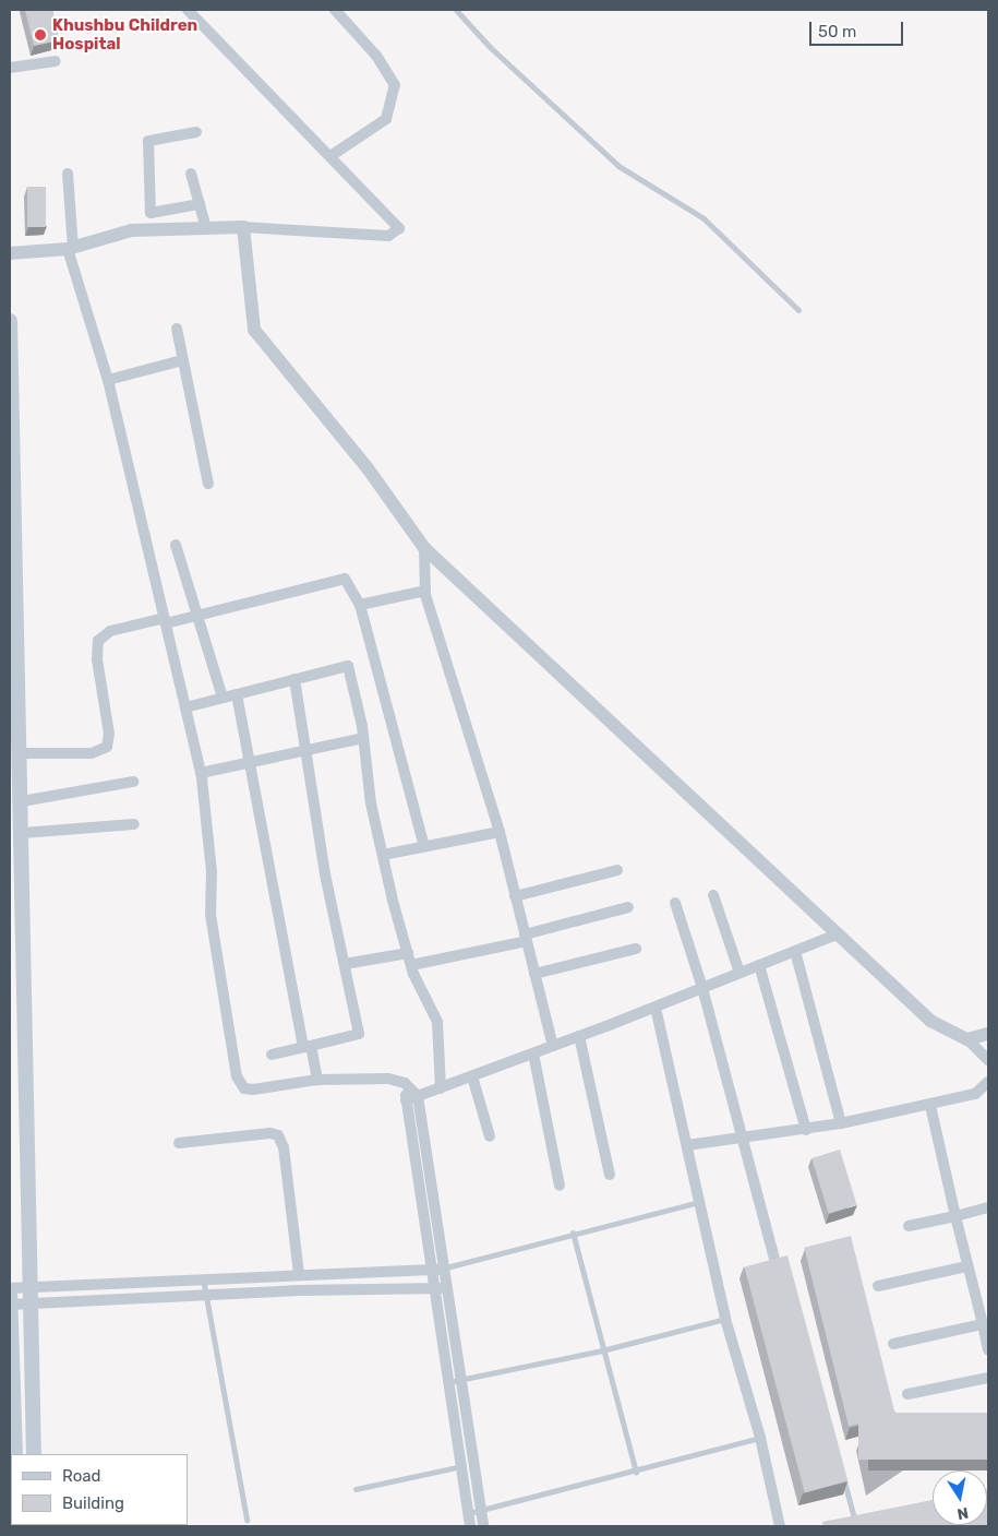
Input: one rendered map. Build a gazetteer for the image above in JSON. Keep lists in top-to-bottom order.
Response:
{
  "places": ["Khushbu Children Hospital"],
  "legend": ["Road", "Building"],
  "scale_bar": "50 m",
  "north": "bottom"
}
